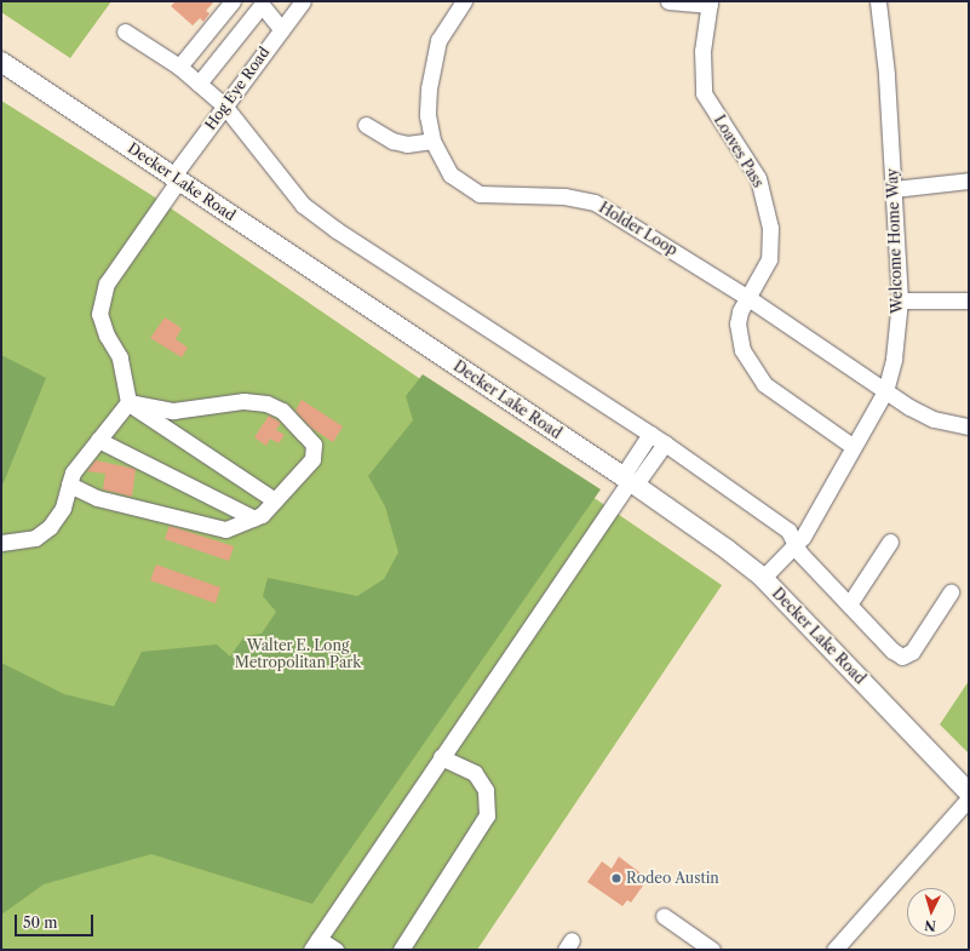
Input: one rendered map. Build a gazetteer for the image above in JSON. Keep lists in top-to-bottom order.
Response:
{
  "streets": {
    "main road": ["Decker Lake Road"],
    "street": [
      "Hog Eye Road",
      "Loaves Pass",
      "Holder Loop",
      "Welcome Home Way"
    ]
  },
  "crossings": [
    ["Hog Eye Road", "Decker Lake Road"],
    ["Loaves Pass", "Holder Loop"],
    ["Loaves Pass", "Welcome Home Way"],
    ["Decker Lake Road", "Welcome Home Way"],
    ["Holder Loop", "Welcome Home Way"]
  ],
  "parks": ["Walter E. Long Metropolitan Park"],
  "places": ["Rodeo Austin"],
  "scale_bar": "50 m",
  "north": "bottom"
}
